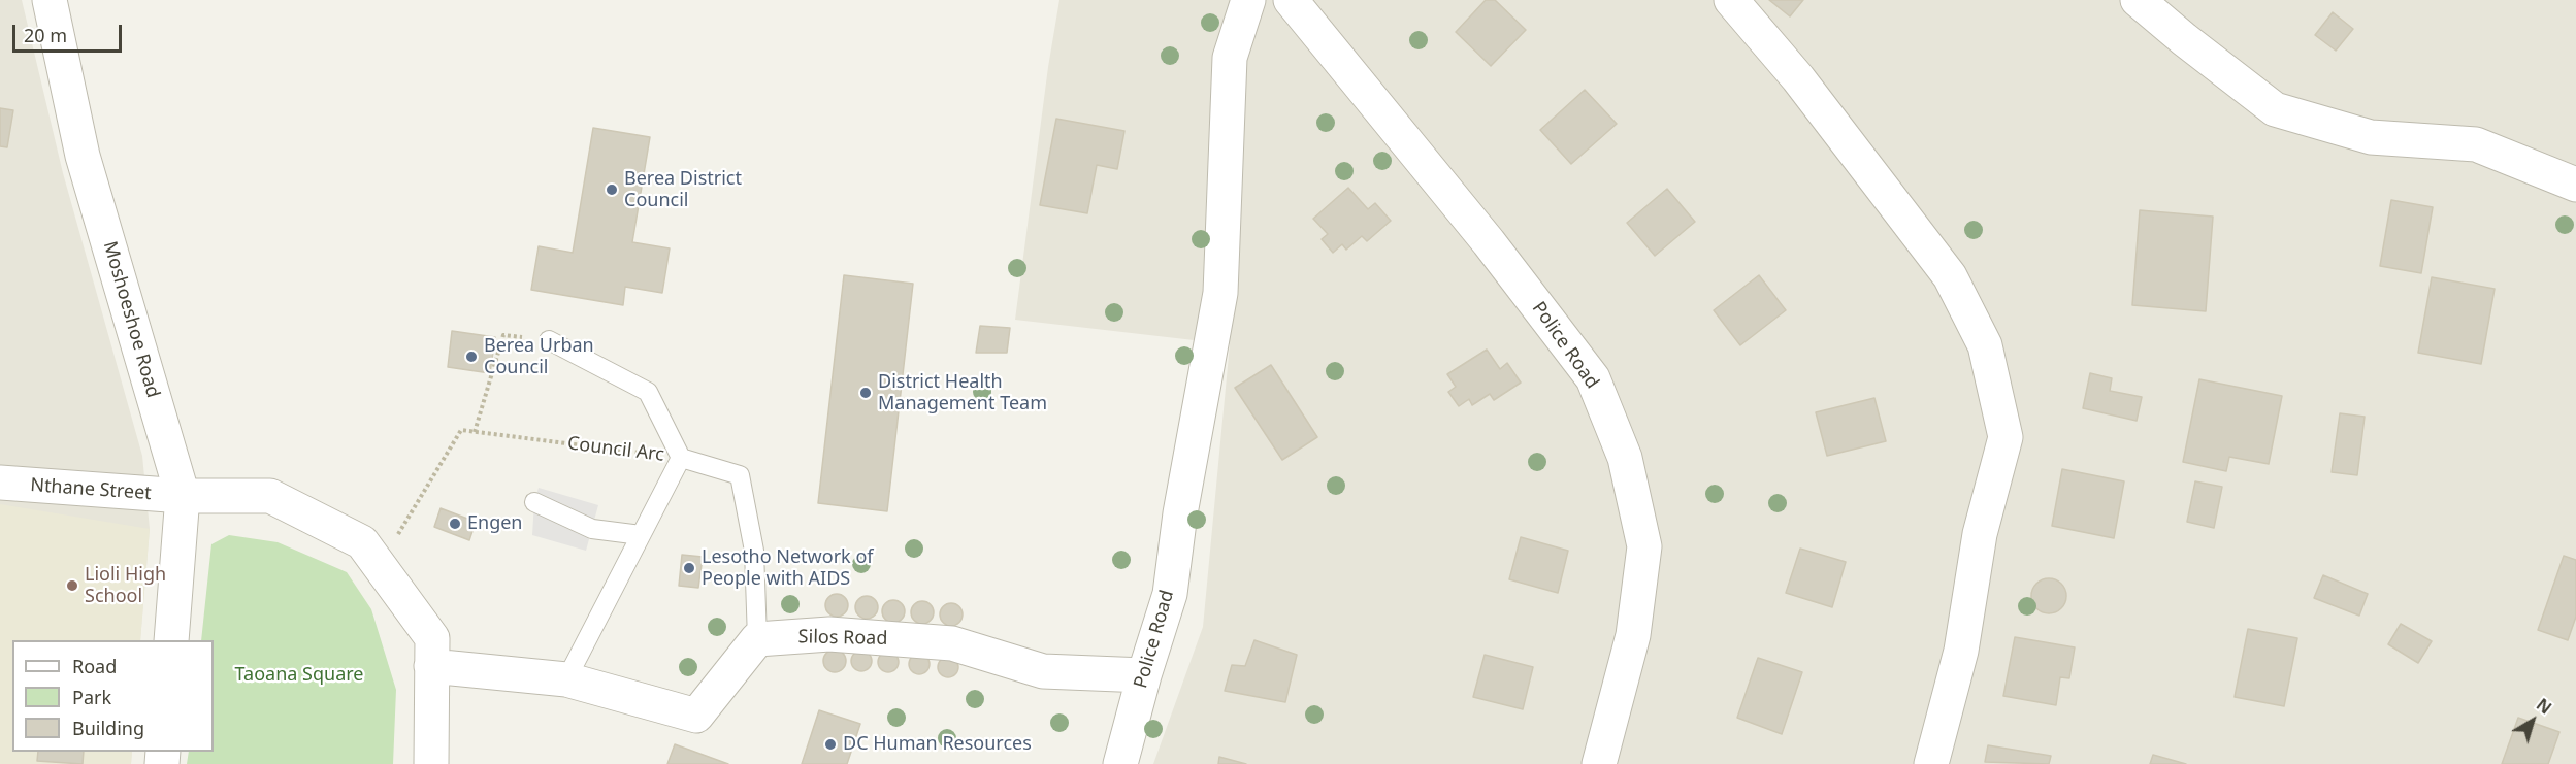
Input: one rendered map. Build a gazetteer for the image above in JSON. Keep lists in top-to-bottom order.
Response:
{
  "streets": {
    "street": [
      "Moshoeshoe Road",
      "Police Road",
      "Nthane Street",
      "Silos Road"
    ],
    "lane": ["Council Arc"]
  },
  "crossings": [
    ["Moshoeshoe Road", "Nthane Street"],
    ["Police Road", "Silos Road"]
  ],
  "parks": ["Taoana Square"],
  "places": [
    "Berea District Council",
    "Berea Urban Council",
    "District Health Management Team",
    "Engen",
    "Lesotho Network of People with AIDS",
    "Lioli High School",
    "DC Human Resources"
  ],
  "legend": ["Road", "Park", "Building"],
  "scale_bar": "20 m",
  "north": "top right"
}
